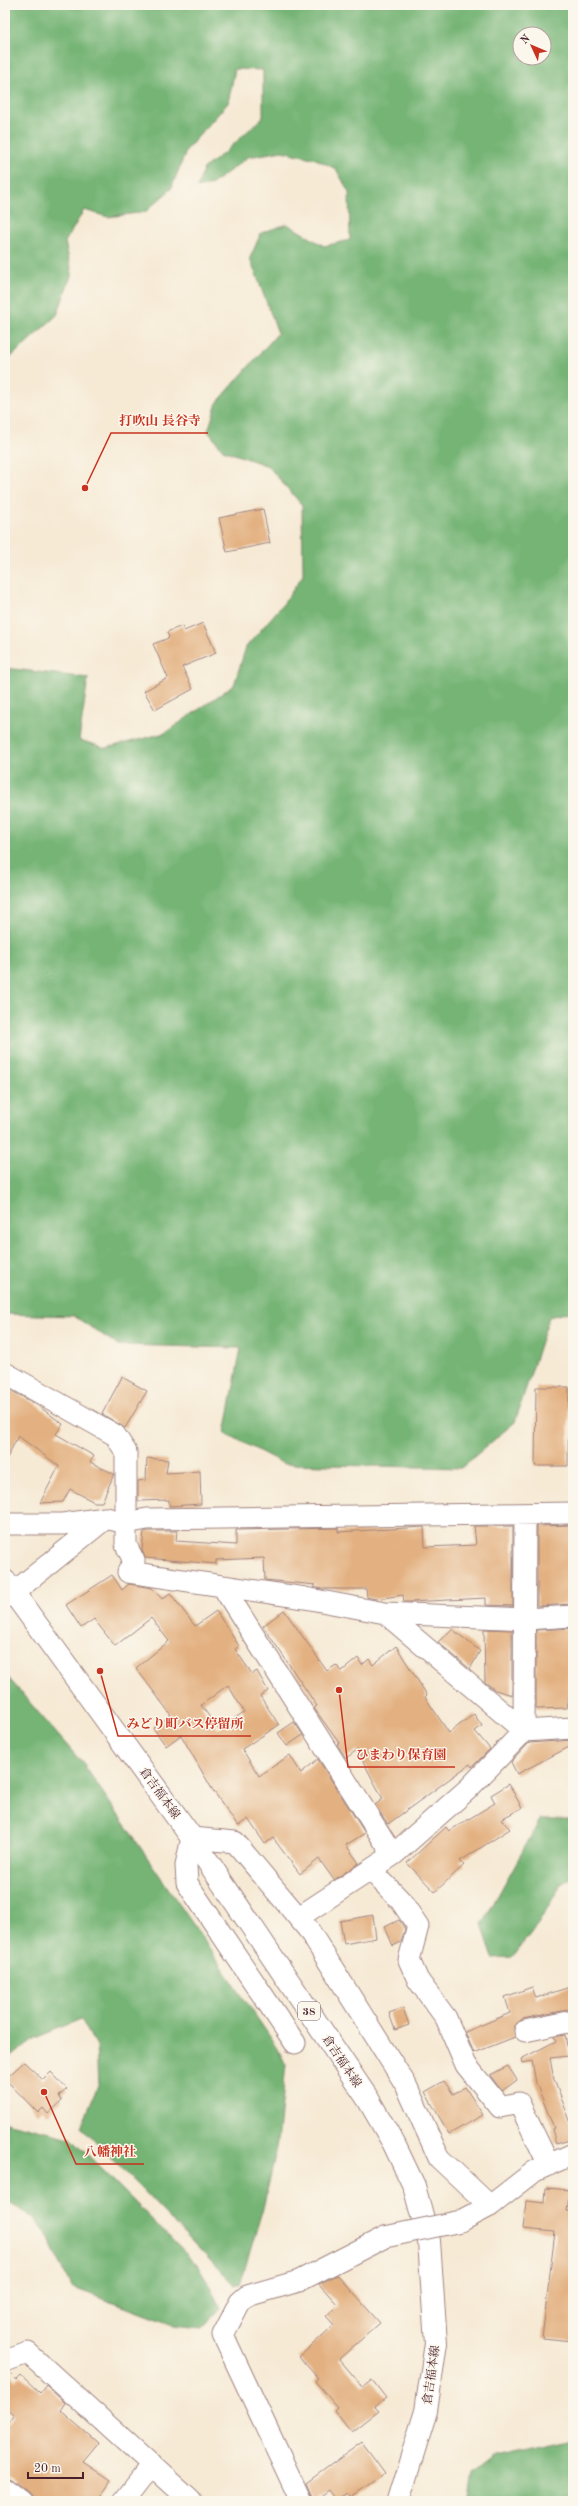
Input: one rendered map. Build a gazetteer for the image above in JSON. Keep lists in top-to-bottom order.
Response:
{
  "streets": {
    "main road": ["倉吉福本線", "38"]
  },
  "places": [
    "打吹山 長谷寺",
    "みどり町バス停留所",
    "ひまわり保育園",
    "八幡神社"
  ],
  "scale_bar": "20 m",
  "north": "top left"
}
